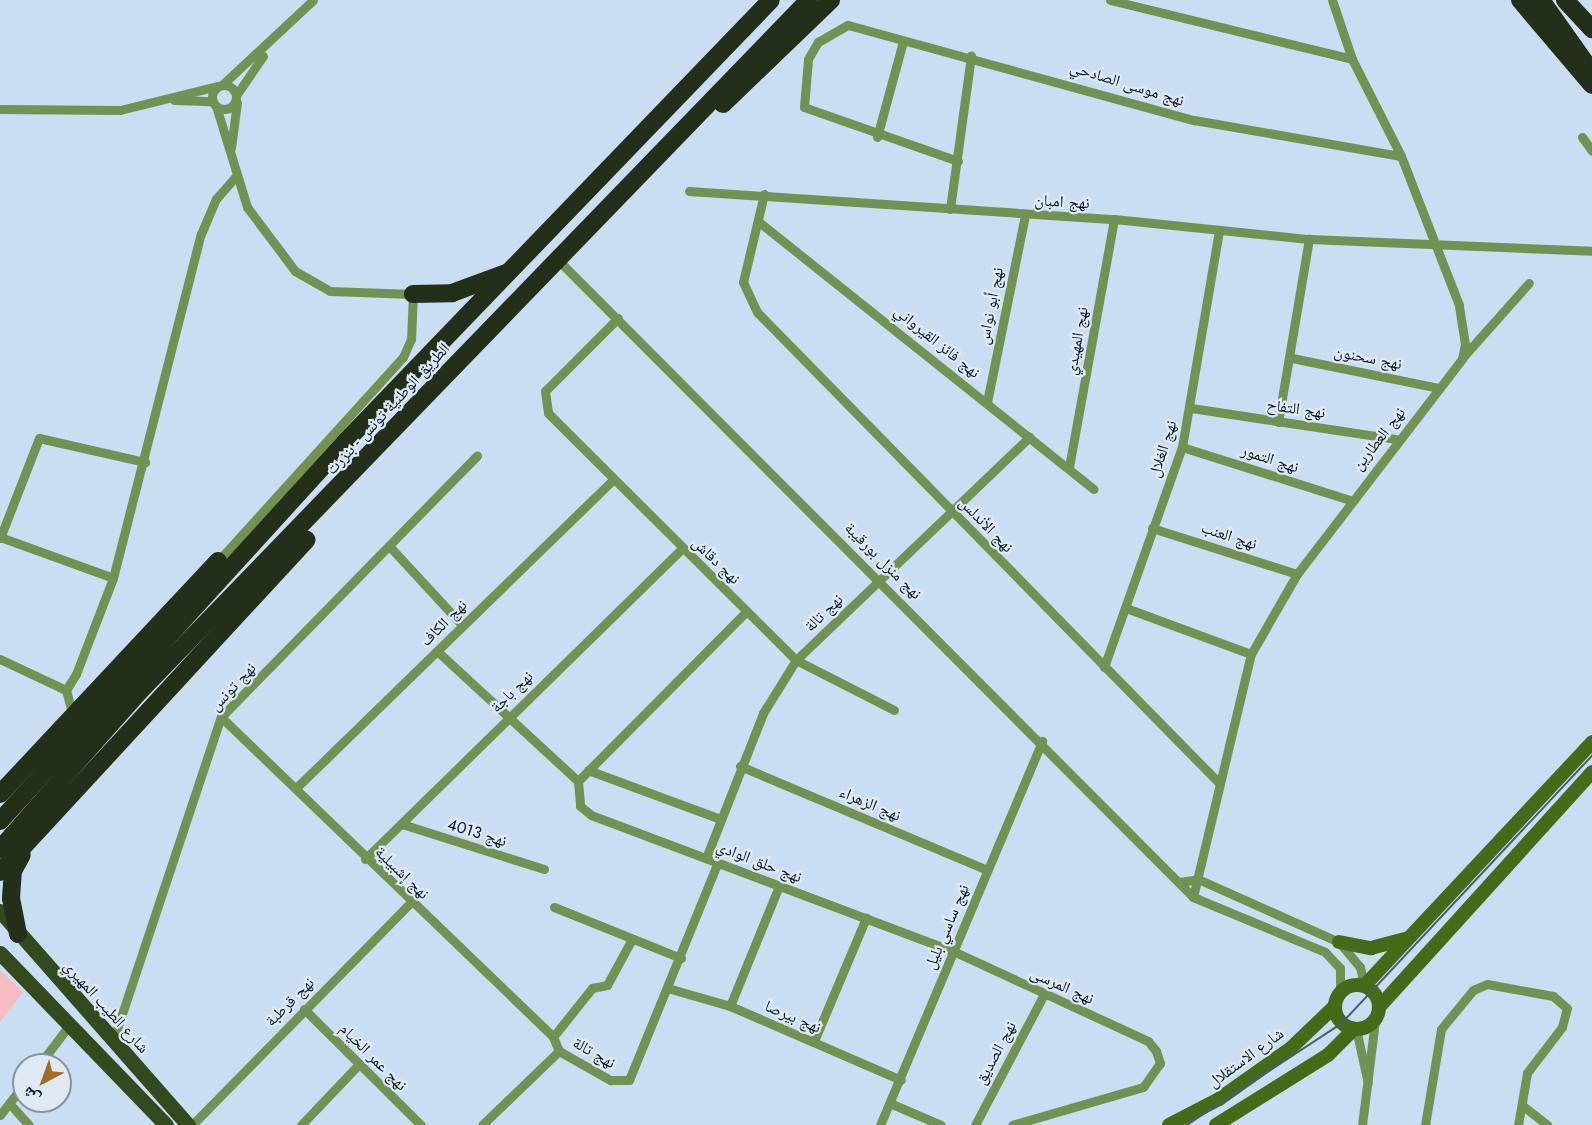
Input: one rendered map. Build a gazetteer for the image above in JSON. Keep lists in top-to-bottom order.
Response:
{
  "streets": {
    "highway": ["الطريق الوطنية تونس - بنزرت"],
    "main road": ["شارع الطيب المهيري"],
    "street": [
      "نهج موسى الصادحي",
      "نهج امبان",
      "نهج أبو نواس",
      "نهج المهيدي",
      "نهج فائز القيرواني",
      "نهج سحنون",
      "نهج التفاح",
      "نهج العطارين",
      "نهج الغلال",
      "نهج التمور",
      "نهج الأندلس",
      "نهج العنب",
      "نهج دقاش",
      "نهج منزل بورقيبة",
      "نهج تالة",
      "نهج الكاف",
      "نهج تونس",
      "نهج باجة",
      "نهج الزهراء",
      "نهج 4013",
      "نهج حلق الوادي",
      "نهج إشبيلية",
      "نهج ساسي بليل",
      "نهج المرسى",
      "نهج قرطبة",
      "نهج بيرصا",
      "نهج الصديق",
      "نهج عمر الخيام",
      "شارع الاستقلال"
    ]
  },
  "crossings": [
    ["نهج امبان", "نهج أبو نواس"],
    ["نهج امبان", "نهج المهيدي"],
    ["نهج امبان", "نهج الغلال"],
    ["نهج أبو نواس", "نهج فائز القيرواني"],
    ["نهج المهيدي", "نهج فائز القيرواني"],
    ["نهج فائز القيرواني", "نهج الأندلس"],
    ["نهج فائز القيرواني", "نهج تالة"],
    ["نهج سحنون", "نهج العطارين"],
    ["الطريق الوطنية تونس - بنزرت", "نهج منزل بورقيبة"],
    ["نهج التفاح", "نهج العطارين"],
    ["نهج التفاح", "نهج الغلال"],
    ["نهج العطارين", "نهج التمور"],
    ["نهج العطارين", "نهج الأندلس"],
    ["نهج العطارين", "نهج العنب"],
    ["نهج العطارين", "نهج منزل بورقيبة"],
    ["نهج الغلال", "نهج التمور"],
    ["نهج الغلال", "نهج الأندلس"],
    ["نهج الغلال", "نهج العنب"],
    ["نهج الأندلس", "نهج تالة"],
    ["نهج دقاش", "نهج منزل بورقيبة"],
    ["نهج دقاش", "نهج تالة"],
    ["نهج دقاش", "نهج الكاف"],
    ["نهج دقاش", "نهج باجة"],
    ["نهج منزل بورقيبة", "نهج تالة"],
    ["نهج منزل بورقيبة", "نهج ساسي بليل"],
    ["نهج تالة", "نهج الزهراء"],
    ["نهج تالة", "نهج حلق الوادي"],
    ["نهج تالة", "نهج إشبيلية"],
    ["نهج تالة", "نهج بيرصا"],
    ["نهج الكاف", "نهج إشبيلية"],
    ["نهج تونس", "نهج إشبيلية"],
    ["نهج تونس", "شارع الطيب المهيري"],
    ["نهج باجة", "نهج 4013"],
    ["نهج باجة", "نهج إشبيلية"],
    ["نهج الزهراء", "نهج ساسي بليل"],
    ["نهج حلق الوادي", "نهج ساسي بليل"],
    ["نهج حلق الوادي", "نهج المرسى"],
    ["نهج إشبيلية", "نهج قرطبة"],
    ["نهج ساسي بليل", "نهج المرسى"],
    ["نهج ساسي بليل", "نهج بيرصا"],
    ["نهج المرسى", "نهج الصديق"],
    ["نهج قرطبة", "نهج عمر الخيام"]
  ],
  "north": "bottom left"
}
